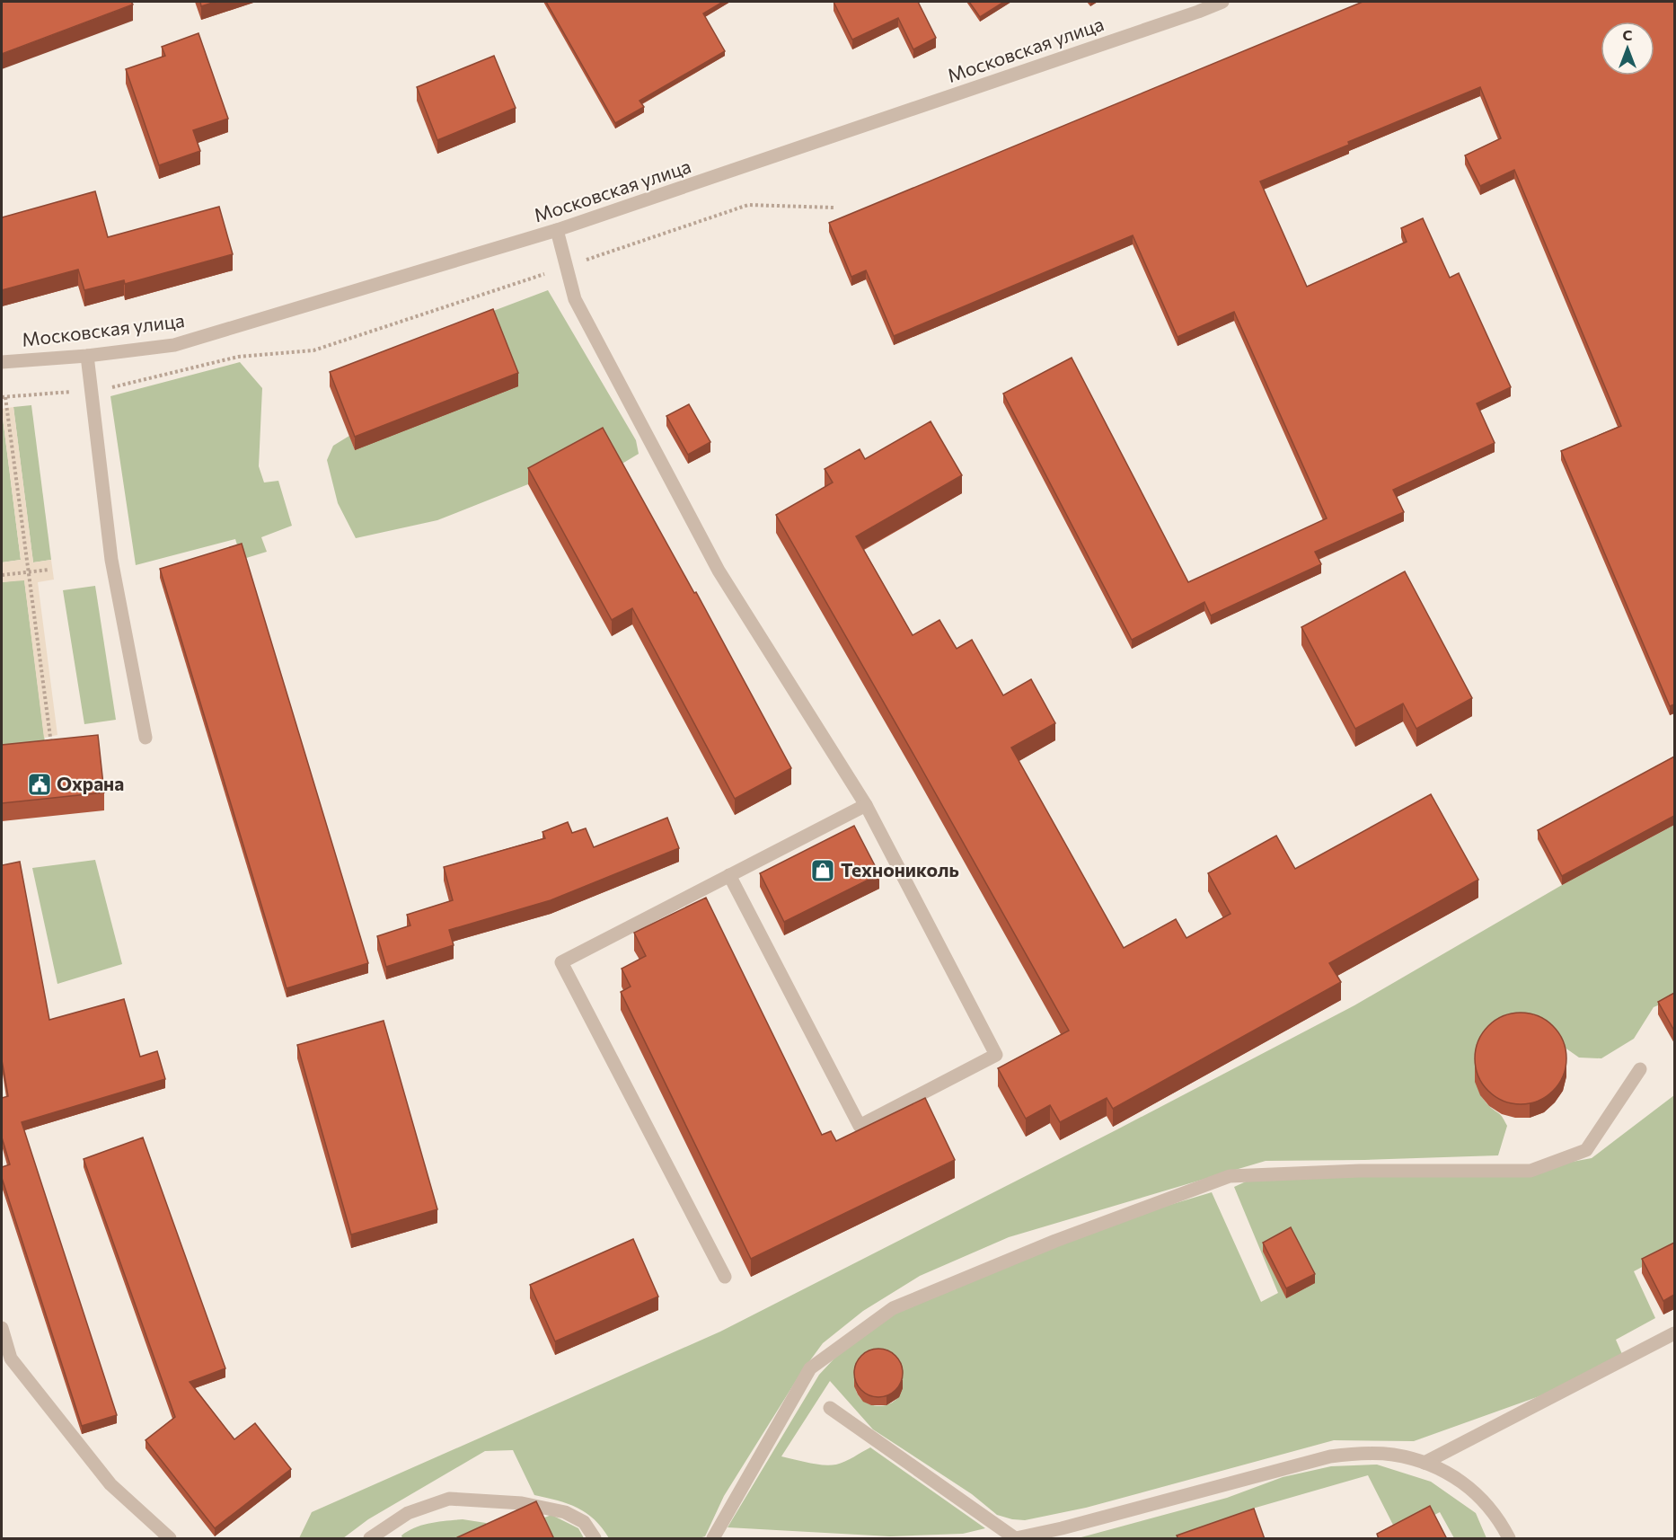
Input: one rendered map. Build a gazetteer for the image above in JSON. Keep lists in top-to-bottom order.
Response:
{
  "streets": {
    "street": ["Московская улица"]
  },
  "places": {
    "public building": ["Охрана"],
    "shop": ["Технониколь"]
  },
  "north": "top"
}
